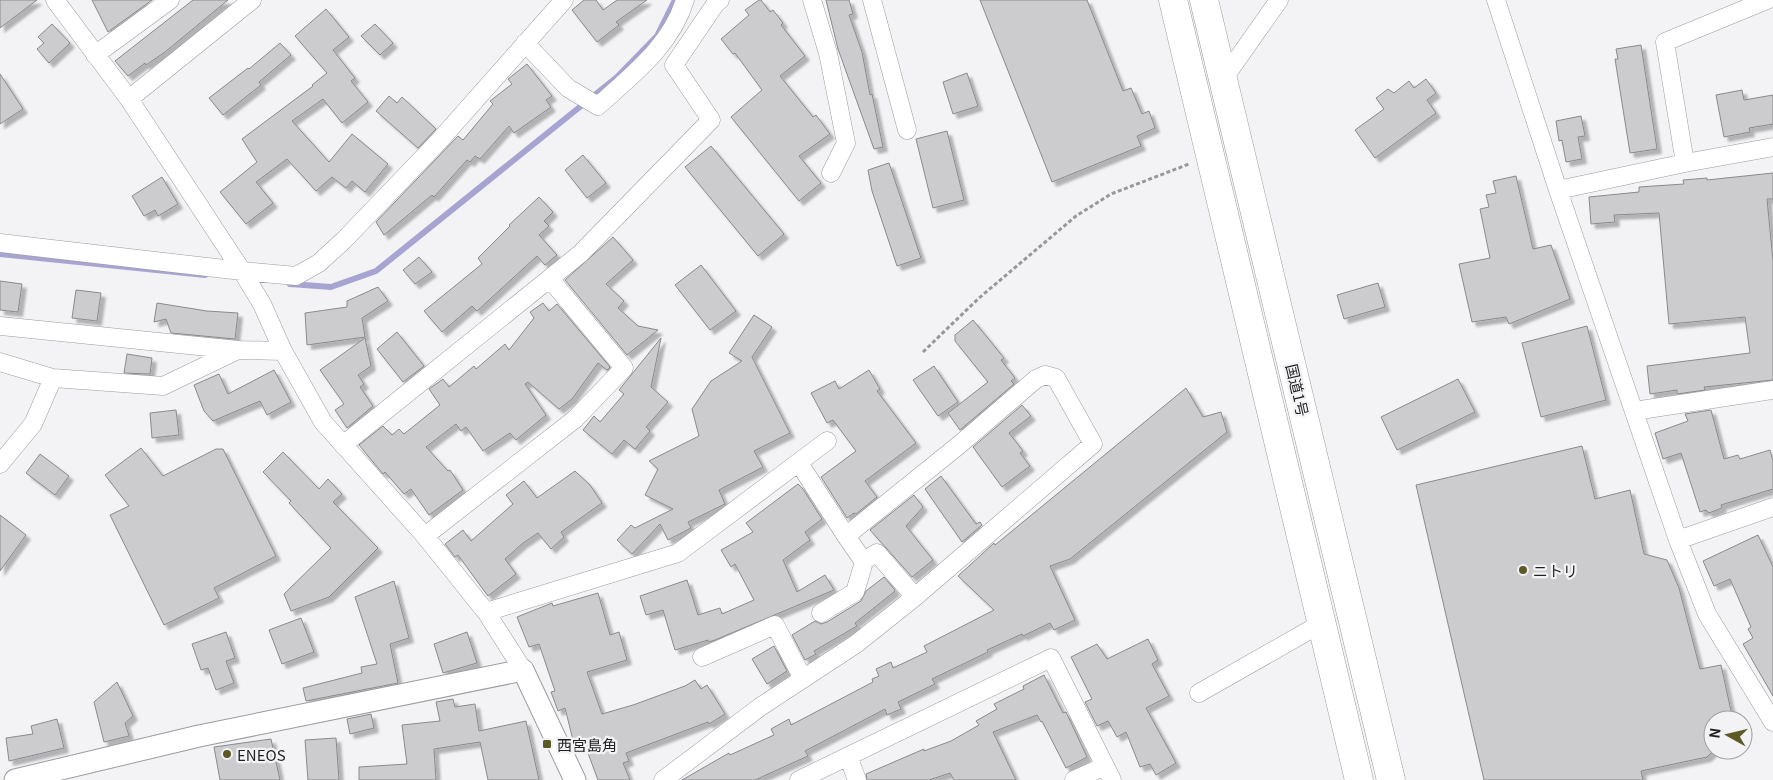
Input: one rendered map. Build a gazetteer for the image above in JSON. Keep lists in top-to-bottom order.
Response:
{
  "streets": {
    "highway": ["国道1号"]
  },
  "places": {
    "other": ["ニトリ", "ENEOS"],
    "transit": ["西宮島角"]
  },
  "north": "left"
}
